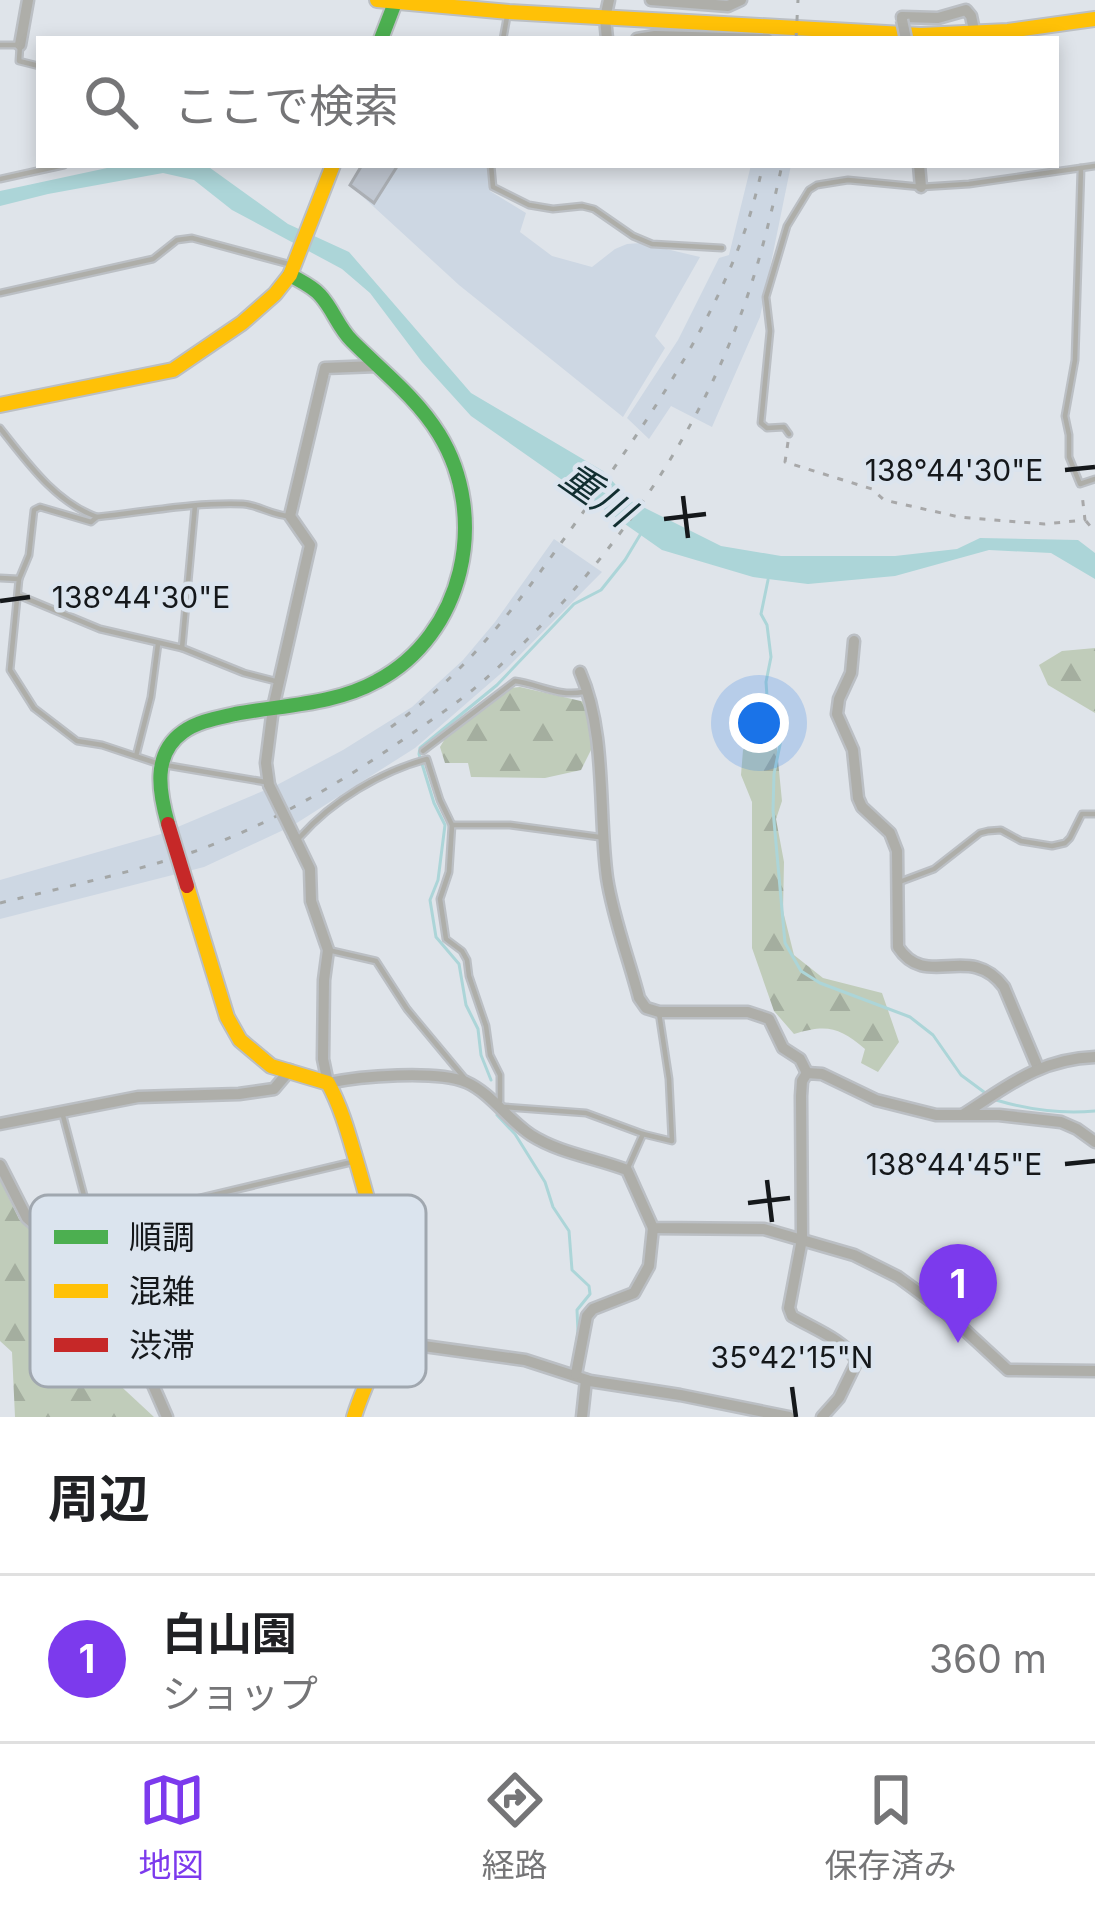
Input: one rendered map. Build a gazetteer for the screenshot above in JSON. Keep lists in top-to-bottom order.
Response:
{
  "water": ["重川"],
  "legend": ["順調", "混雑", "渋滞"],
  "page": {
    "search": "ここで検索",
    "pins": "1",
    "heading": "周辺",
    "list": [
      {
        "mark": "1",
        "name": "白山園",
        "note": "ショップ",
        "value": "360 m"
      }
    ],
    "nav": ["地図", "経路", "保存済み"]
  },
  "coordinates": ["138°44'30\"E", "138°44'45\"E", "35°42'15\"N"]
}
